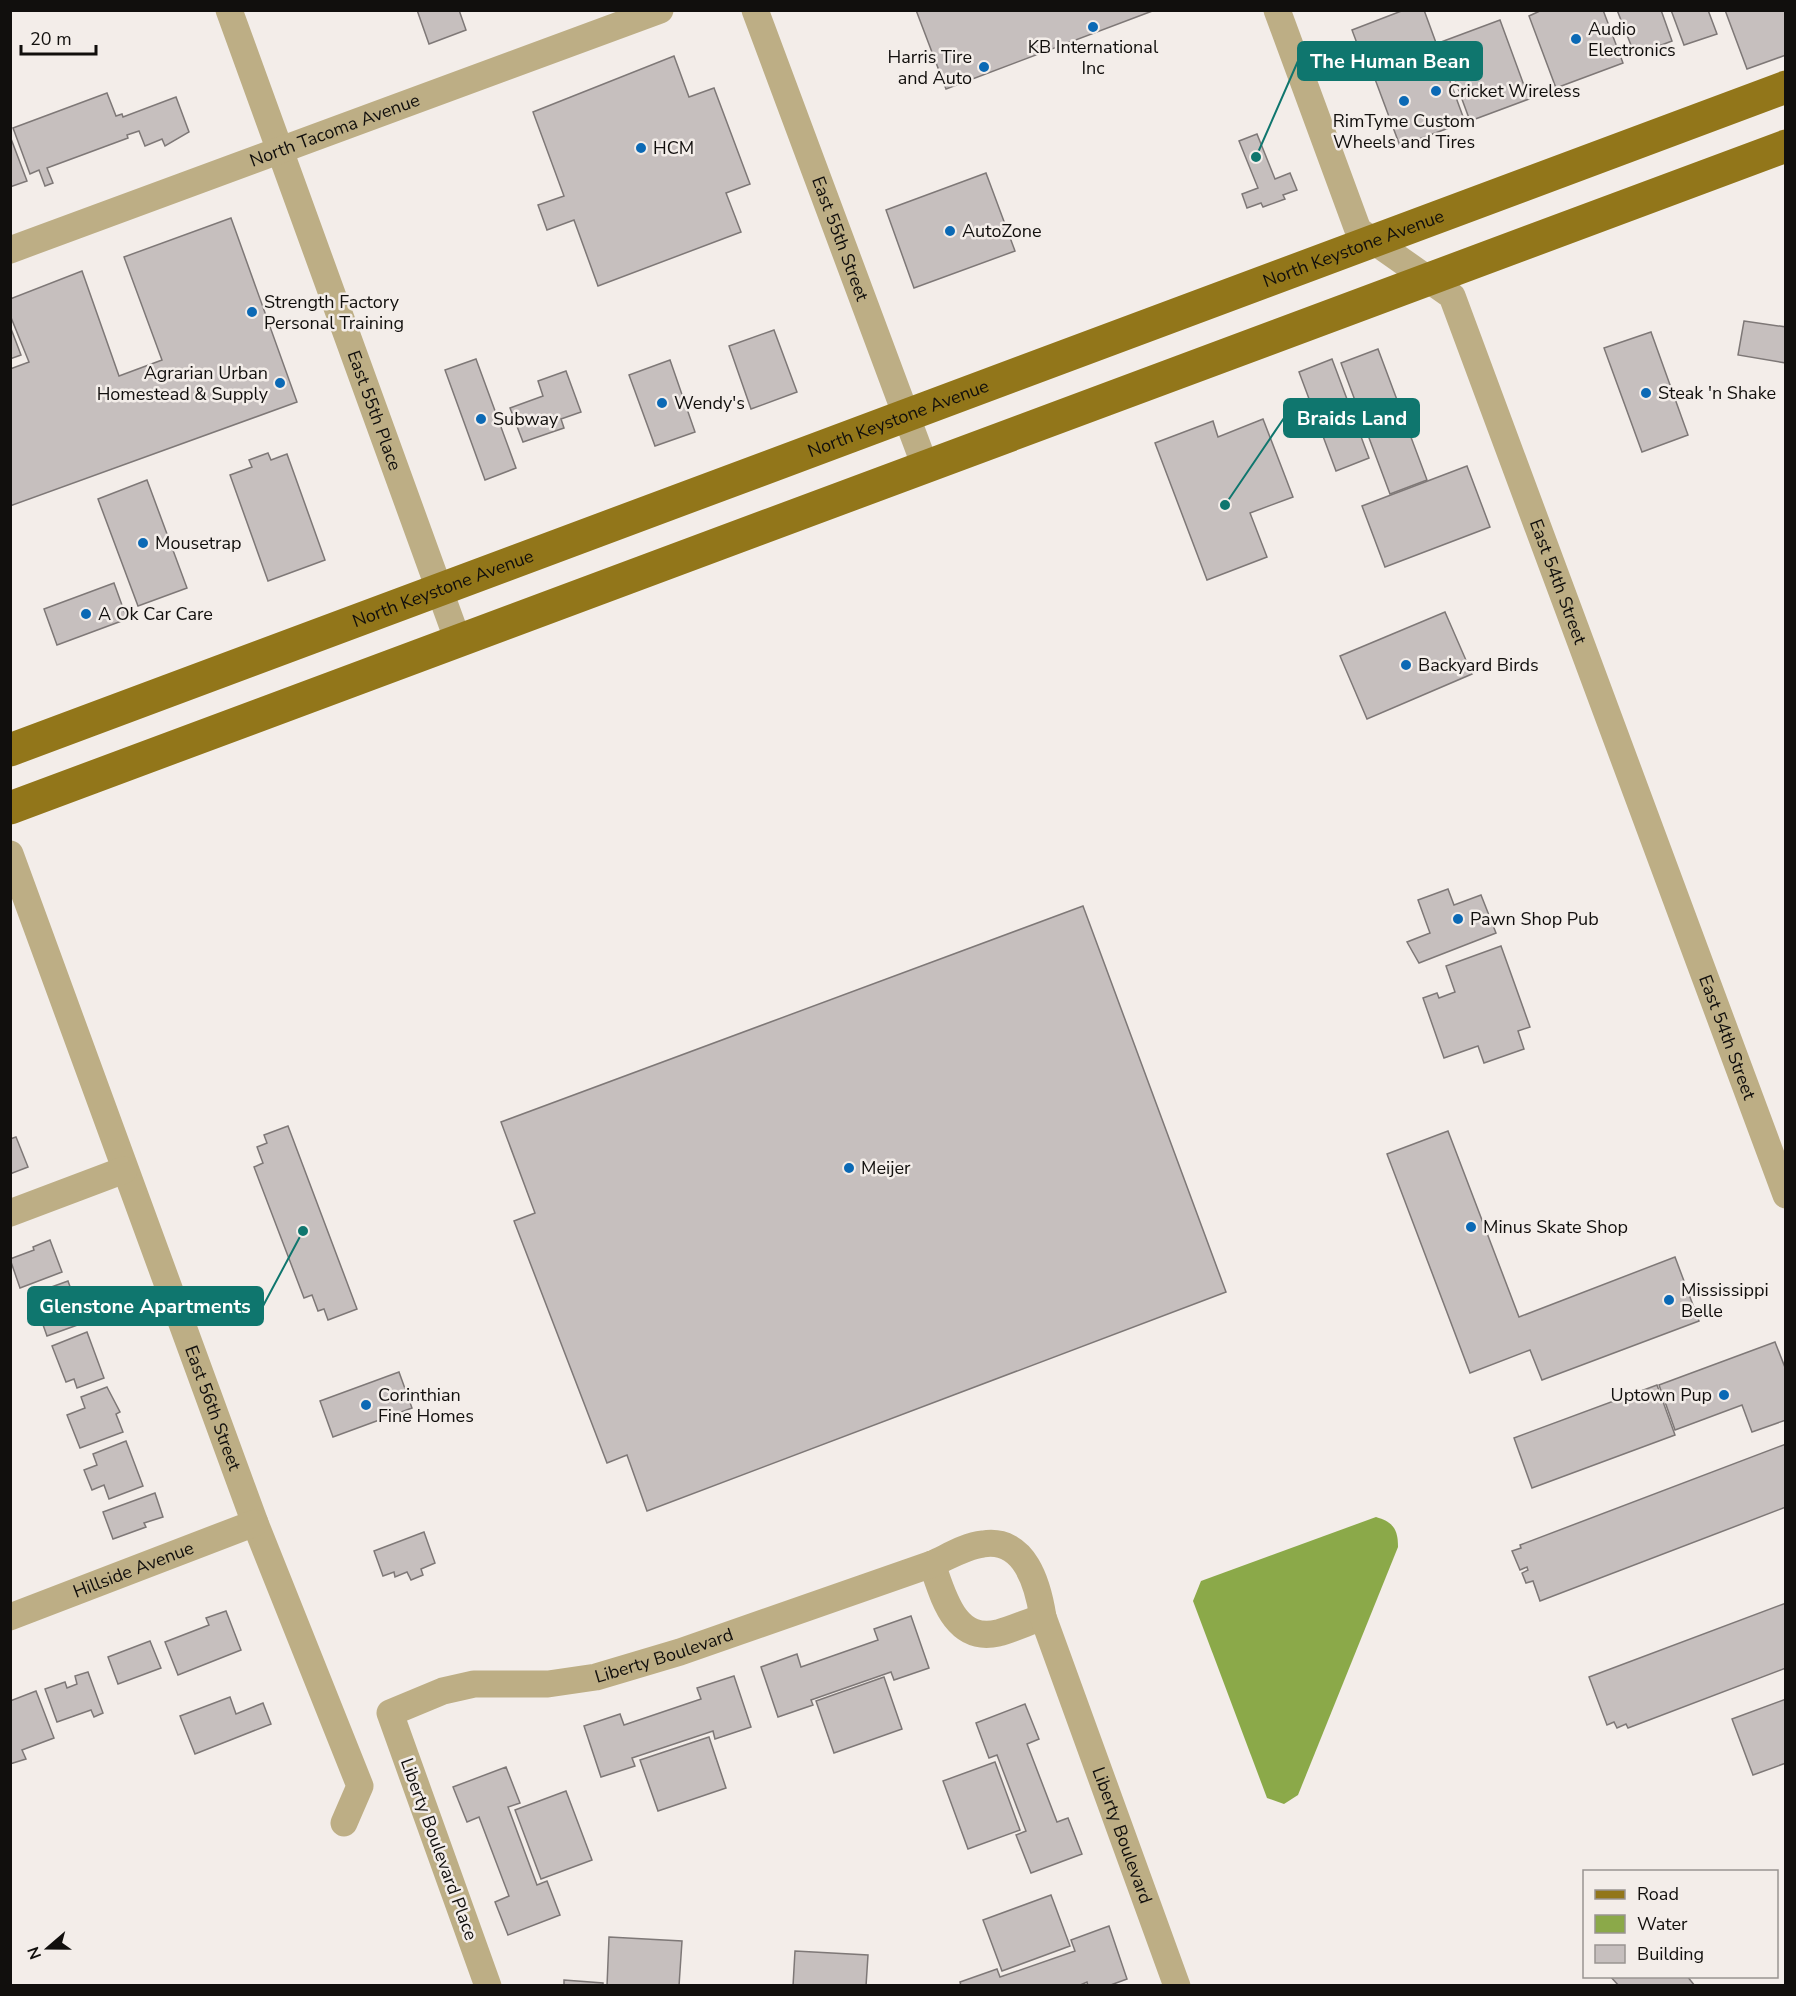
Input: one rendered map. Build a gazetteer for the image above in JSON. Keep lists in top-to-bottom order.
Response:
{
  "streets": {
    "main road": ["North Keystone Avenue"],
    "street": [
      "North Tacoma Avenue",
      "East 55th Street",
      "East 55th Place",
      "East 54th Street",
      "East 56th Street",
      "Hillside Avenue",
      "Liberty Boulevard",
      "Liberty Boulevard Place"
    ]
  },
  "crossings": [
    ["North Tacoma Avenue", "East 55th Place"],
    ["East 55th Street", "North Keystone Avenue"],
    ["North Keystone Avenue", "East 55th Place"],
    ["North Keystone Avenue", "East 54th Street"],
    ["East 56th Street", "Hillside Avenue"],
    ["Liberty Boulevard", "Liberty Boulevard Place"]
  ],
  "places": [
    "KB International Inc",
    "Audio Electronics",
    "Harris Tire and Auto",
    "Cricket Wireless",
    "RimTyme Custom Wheels and Tires",
    "HCM",
    "The Human Bean",
    "AutoZone",
    "Strength Factory Personal Training",
    "Agrarian Urban Homestead & Supply",
    "Steak 'n Shake",
    "Wendy's",
    "Subway",
    "Braids Land",
    "Mousetrap",
    "A Ok Car Care",
    "Backyard Birds",
    "Pawn Shop Pub",
    "Meijer",
    "Minus Skate Shop",
    "Glenstone Apartments",
    "Mississippi Belle",
    "Uptown Pup",
    "Corinthian Fine Homes"
  ],
  "legend": ["Road", "Water", "Building"],
  "scale_bar": "20 m",
  "north": "left"
}
